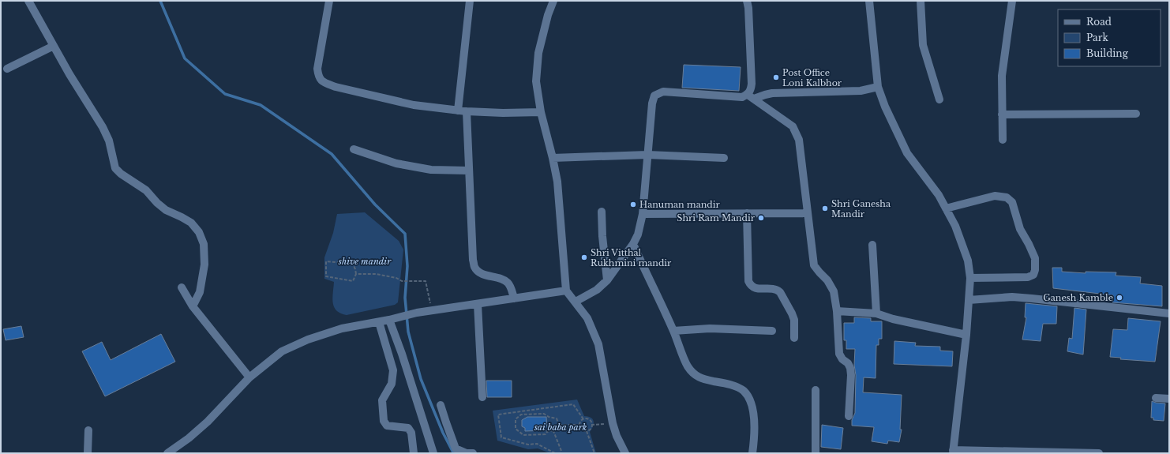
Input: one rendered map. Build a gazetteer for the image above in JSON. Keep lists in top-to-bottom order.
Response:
{
  "parks": ["shive mandir", "sai baba park"],
  "places": [
    "Post Office Loni Kalbhor",
    "Hanuman mandir",
    "Shri Ganesha Mandir",
    "Shri Ram Mandir",
    "Shri Vitthal Rukhmini mandir",
    "Ganesh Kamble"
  ],
  "legend": ["Road", "Park", "Building"]
}
